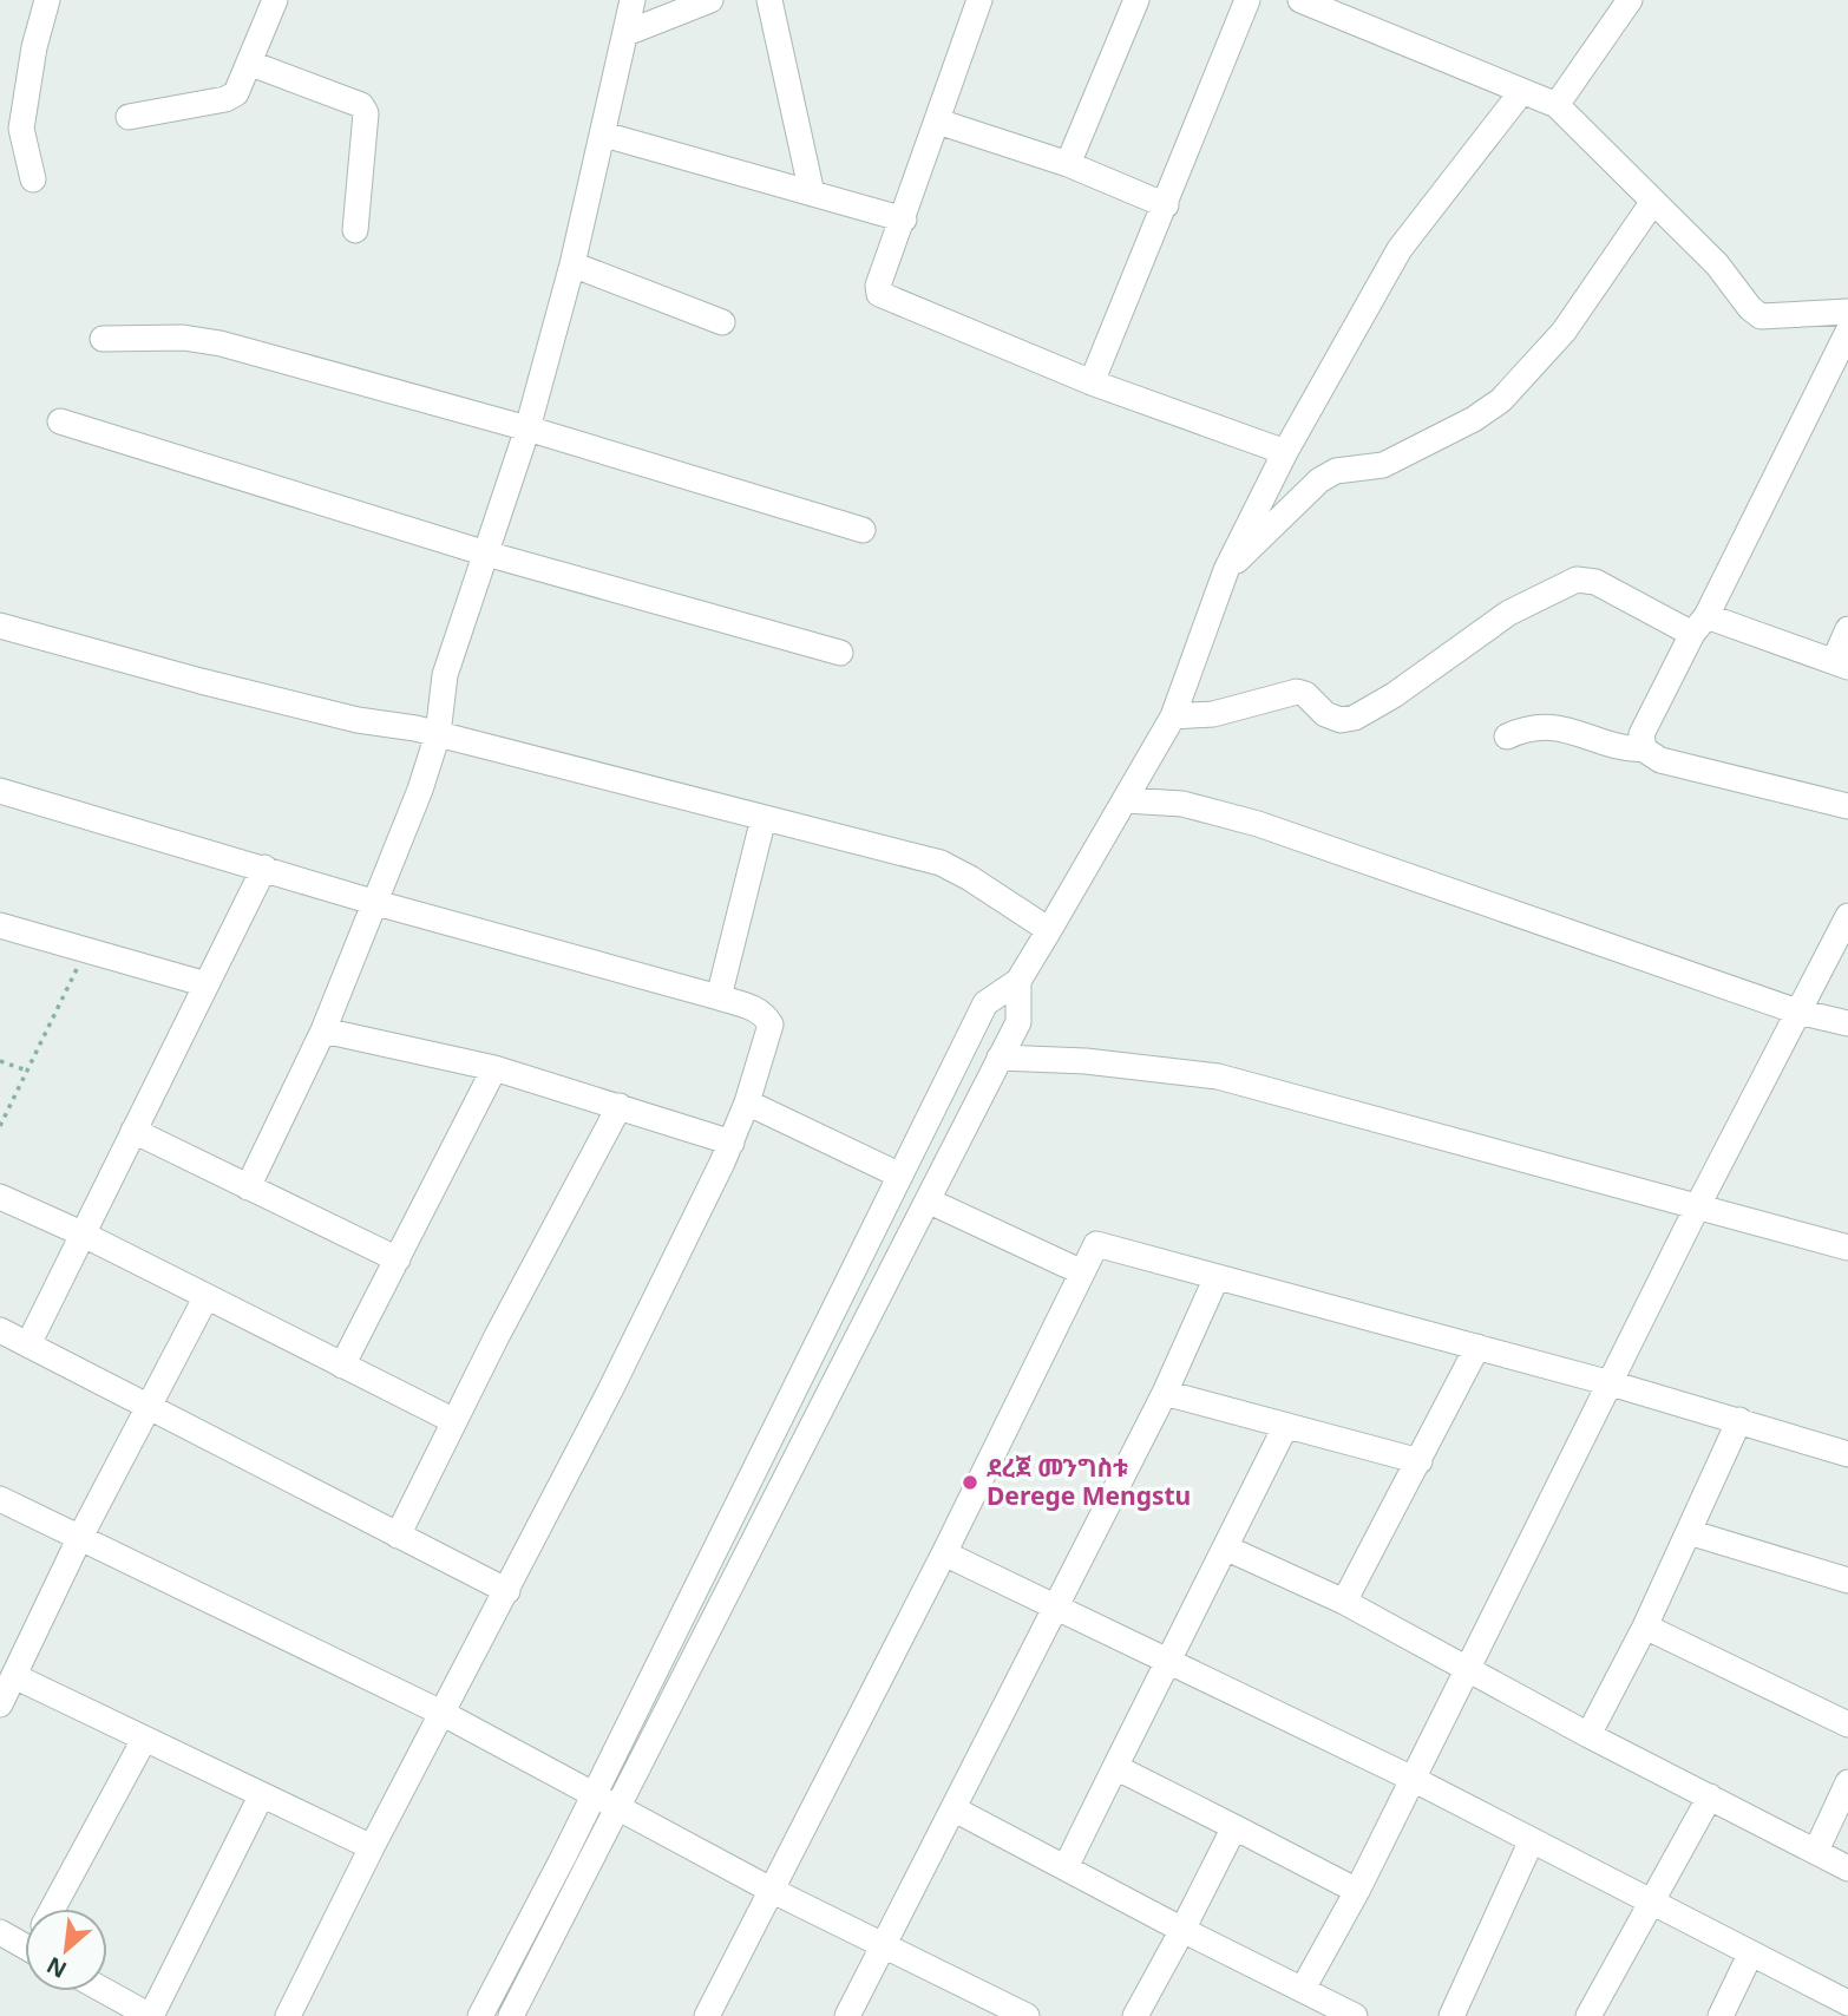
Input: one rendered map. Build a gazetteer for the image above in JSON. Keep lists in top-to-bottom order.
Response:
{
  "places": ["ደረጀ መንግስቱ Derege Mengstu"],
  "north": "bottom left"
}
